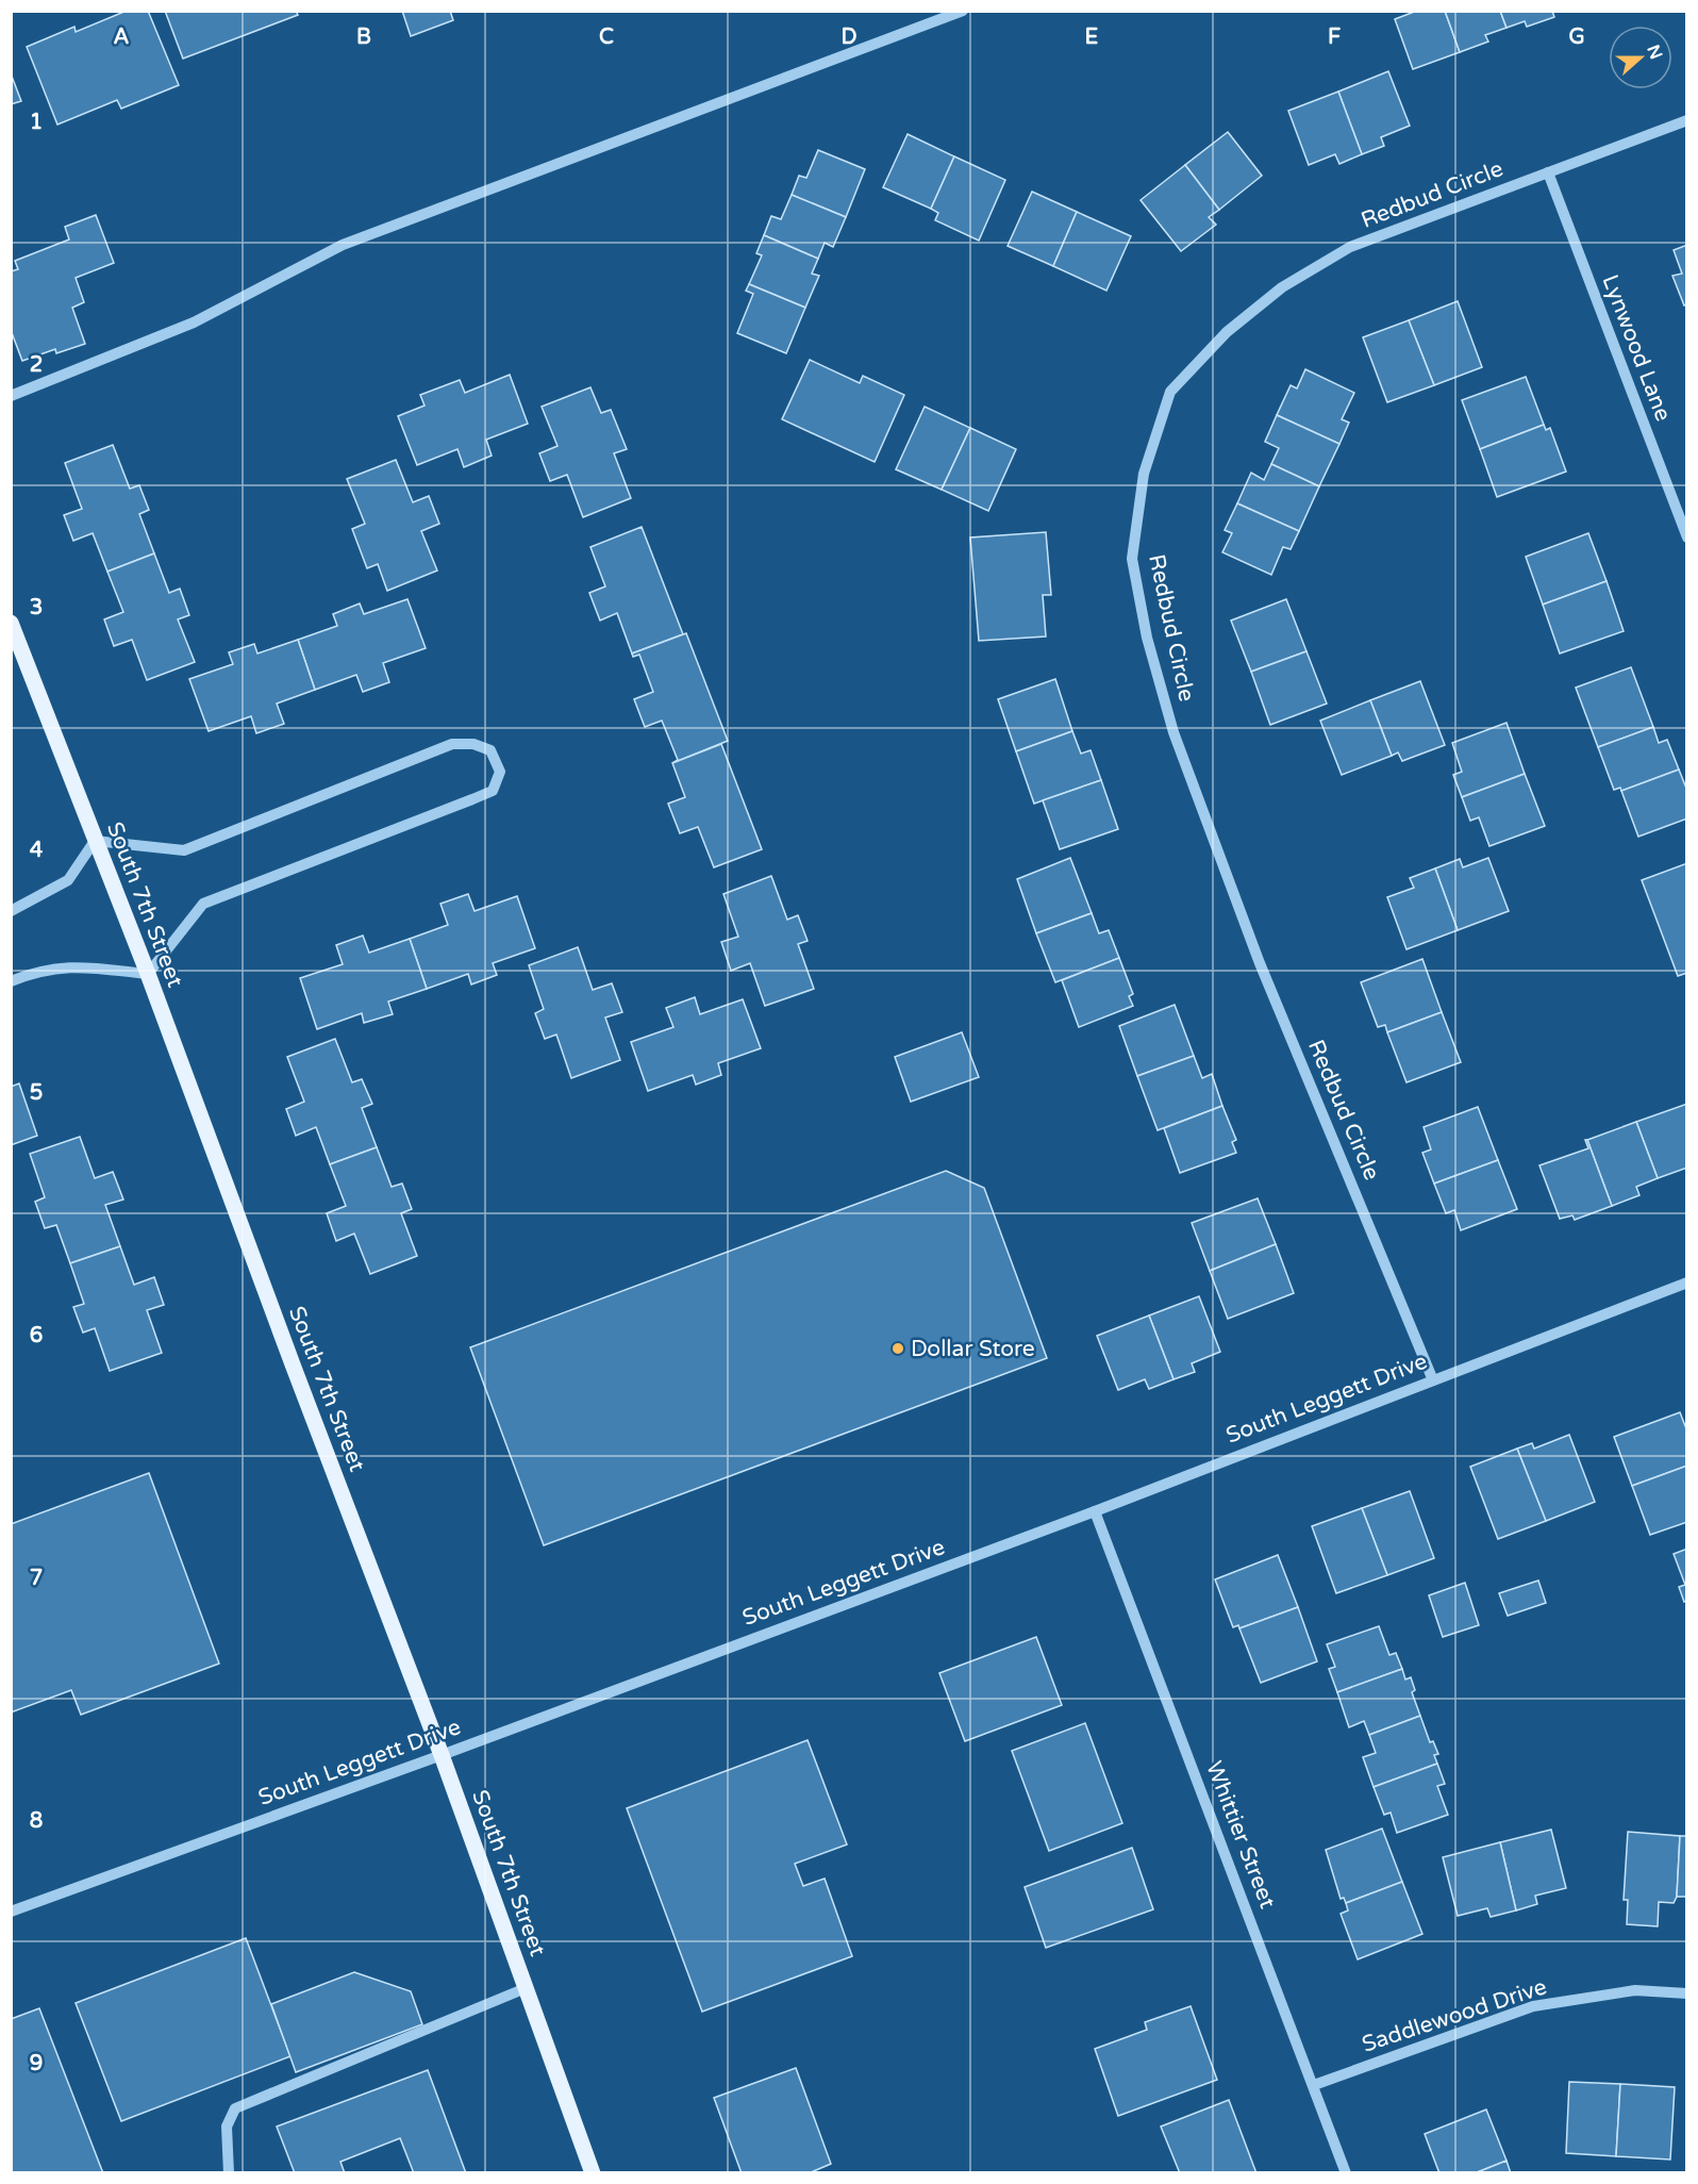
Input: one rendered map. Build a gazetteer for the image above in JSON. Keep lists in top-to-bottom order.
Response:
{
  "streets": {
    "main road": ["South 7th Street"],
    "street": [
      "Redbud Circle",
      "Lynwood Lane",
      "South Leggett Drive",
      "Whittier Street",
      "Saddlewood Drive"
    ]
  },
  "crossings": [
    ["Redbud Circle", "Lynwood Lane"],
    ["Redbud Circle", "South Leggett Drive"],
    ["South 7th Street", "South Leggett Drive"],
    ["South Leggett Drive", "Whittier Street"],
    ["Whittier Street", "Saddlewood Drive"]
  ],
  "places": ["Dollar Store"],
  "north": "right",
  "grid": {
    "columns": [
      "A",
      "B",
      "C",
      "D",
      "E",
      "F",
      "G"
    ],
    "rows": [
      "1",
      "2",
      "3",
      "4",
      "5",
      "6",
      "7",
      "8",
      "9"
    ]
  }
}
